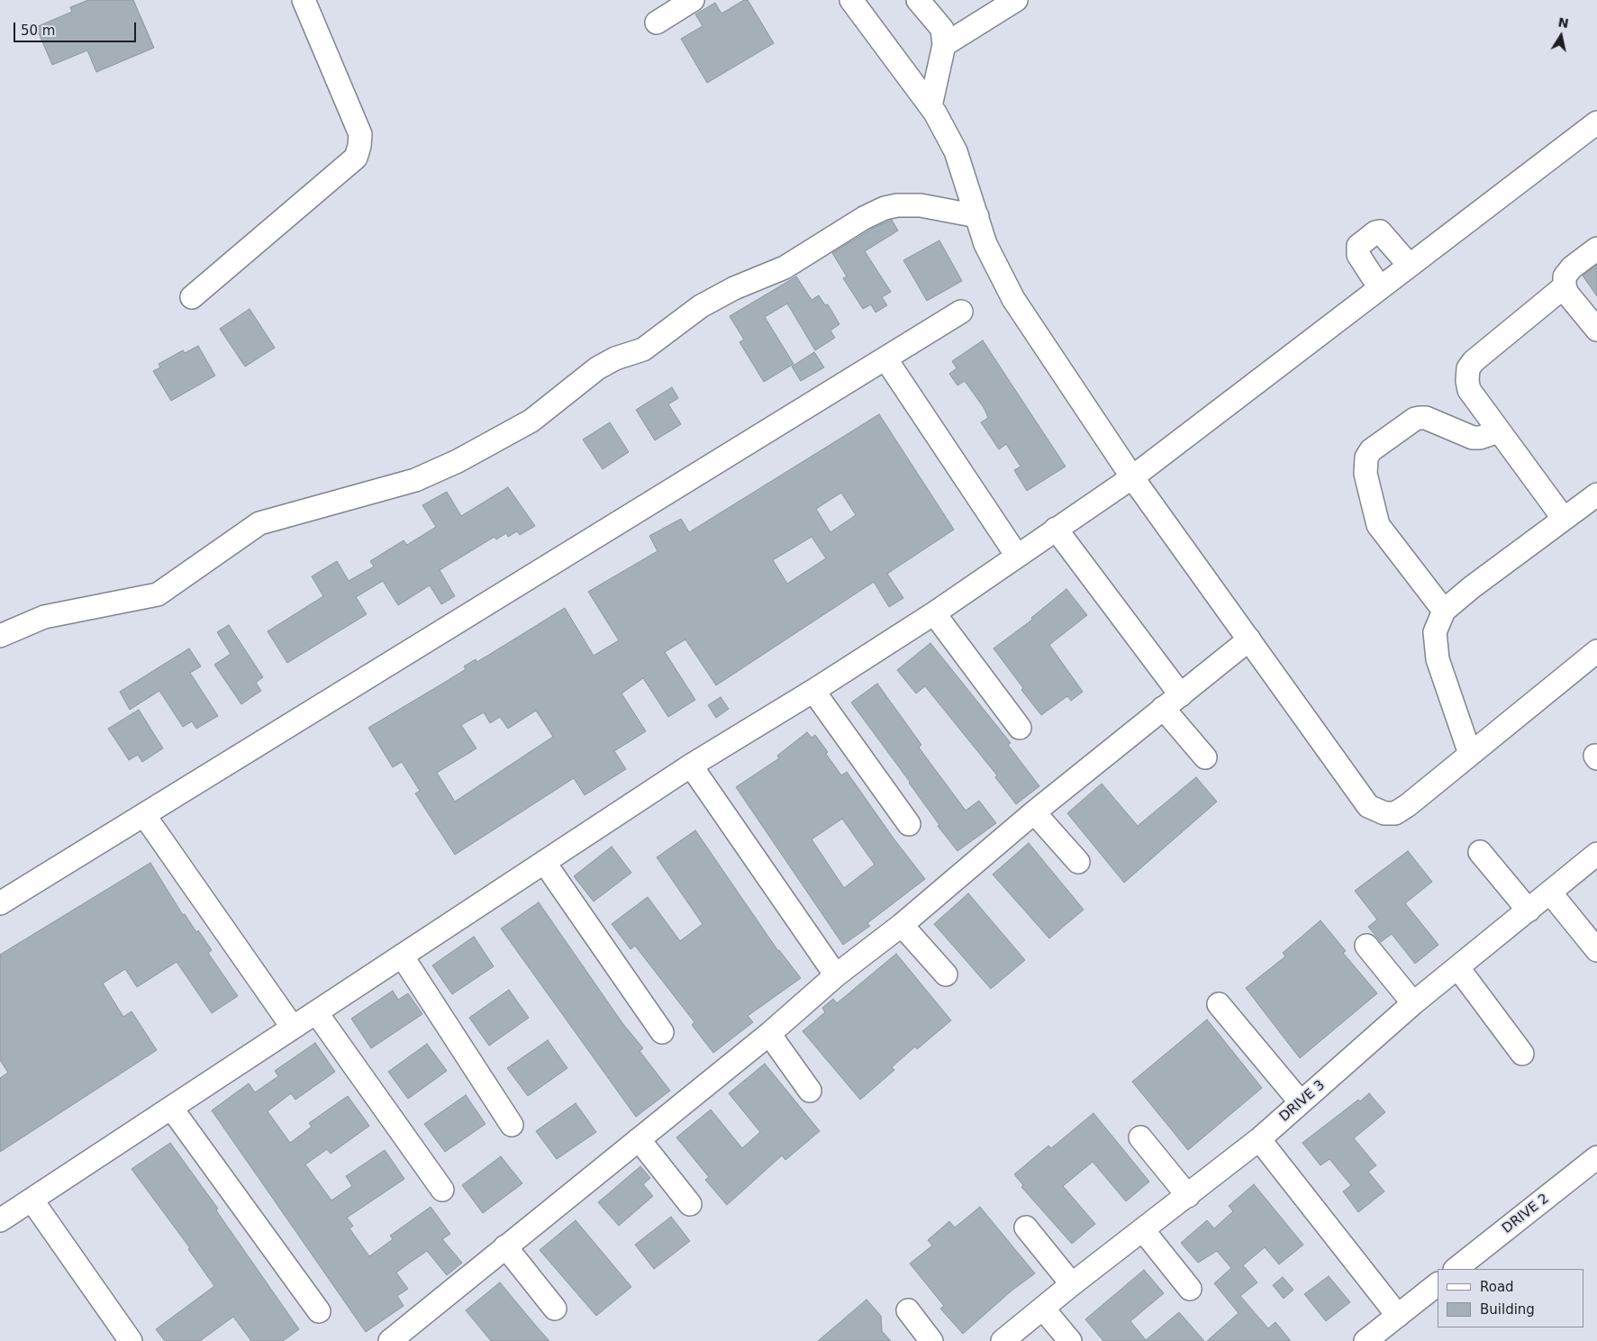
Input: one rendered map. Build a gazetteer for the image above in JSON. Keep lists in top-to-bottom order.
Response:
{
  "streets": {
    "street": ["DRIVE 3", "DRIVE 2"]
  },
  "legend": ["Road", "Building"],
  "scale_bar": "50 m",
  "north": "top"
}
